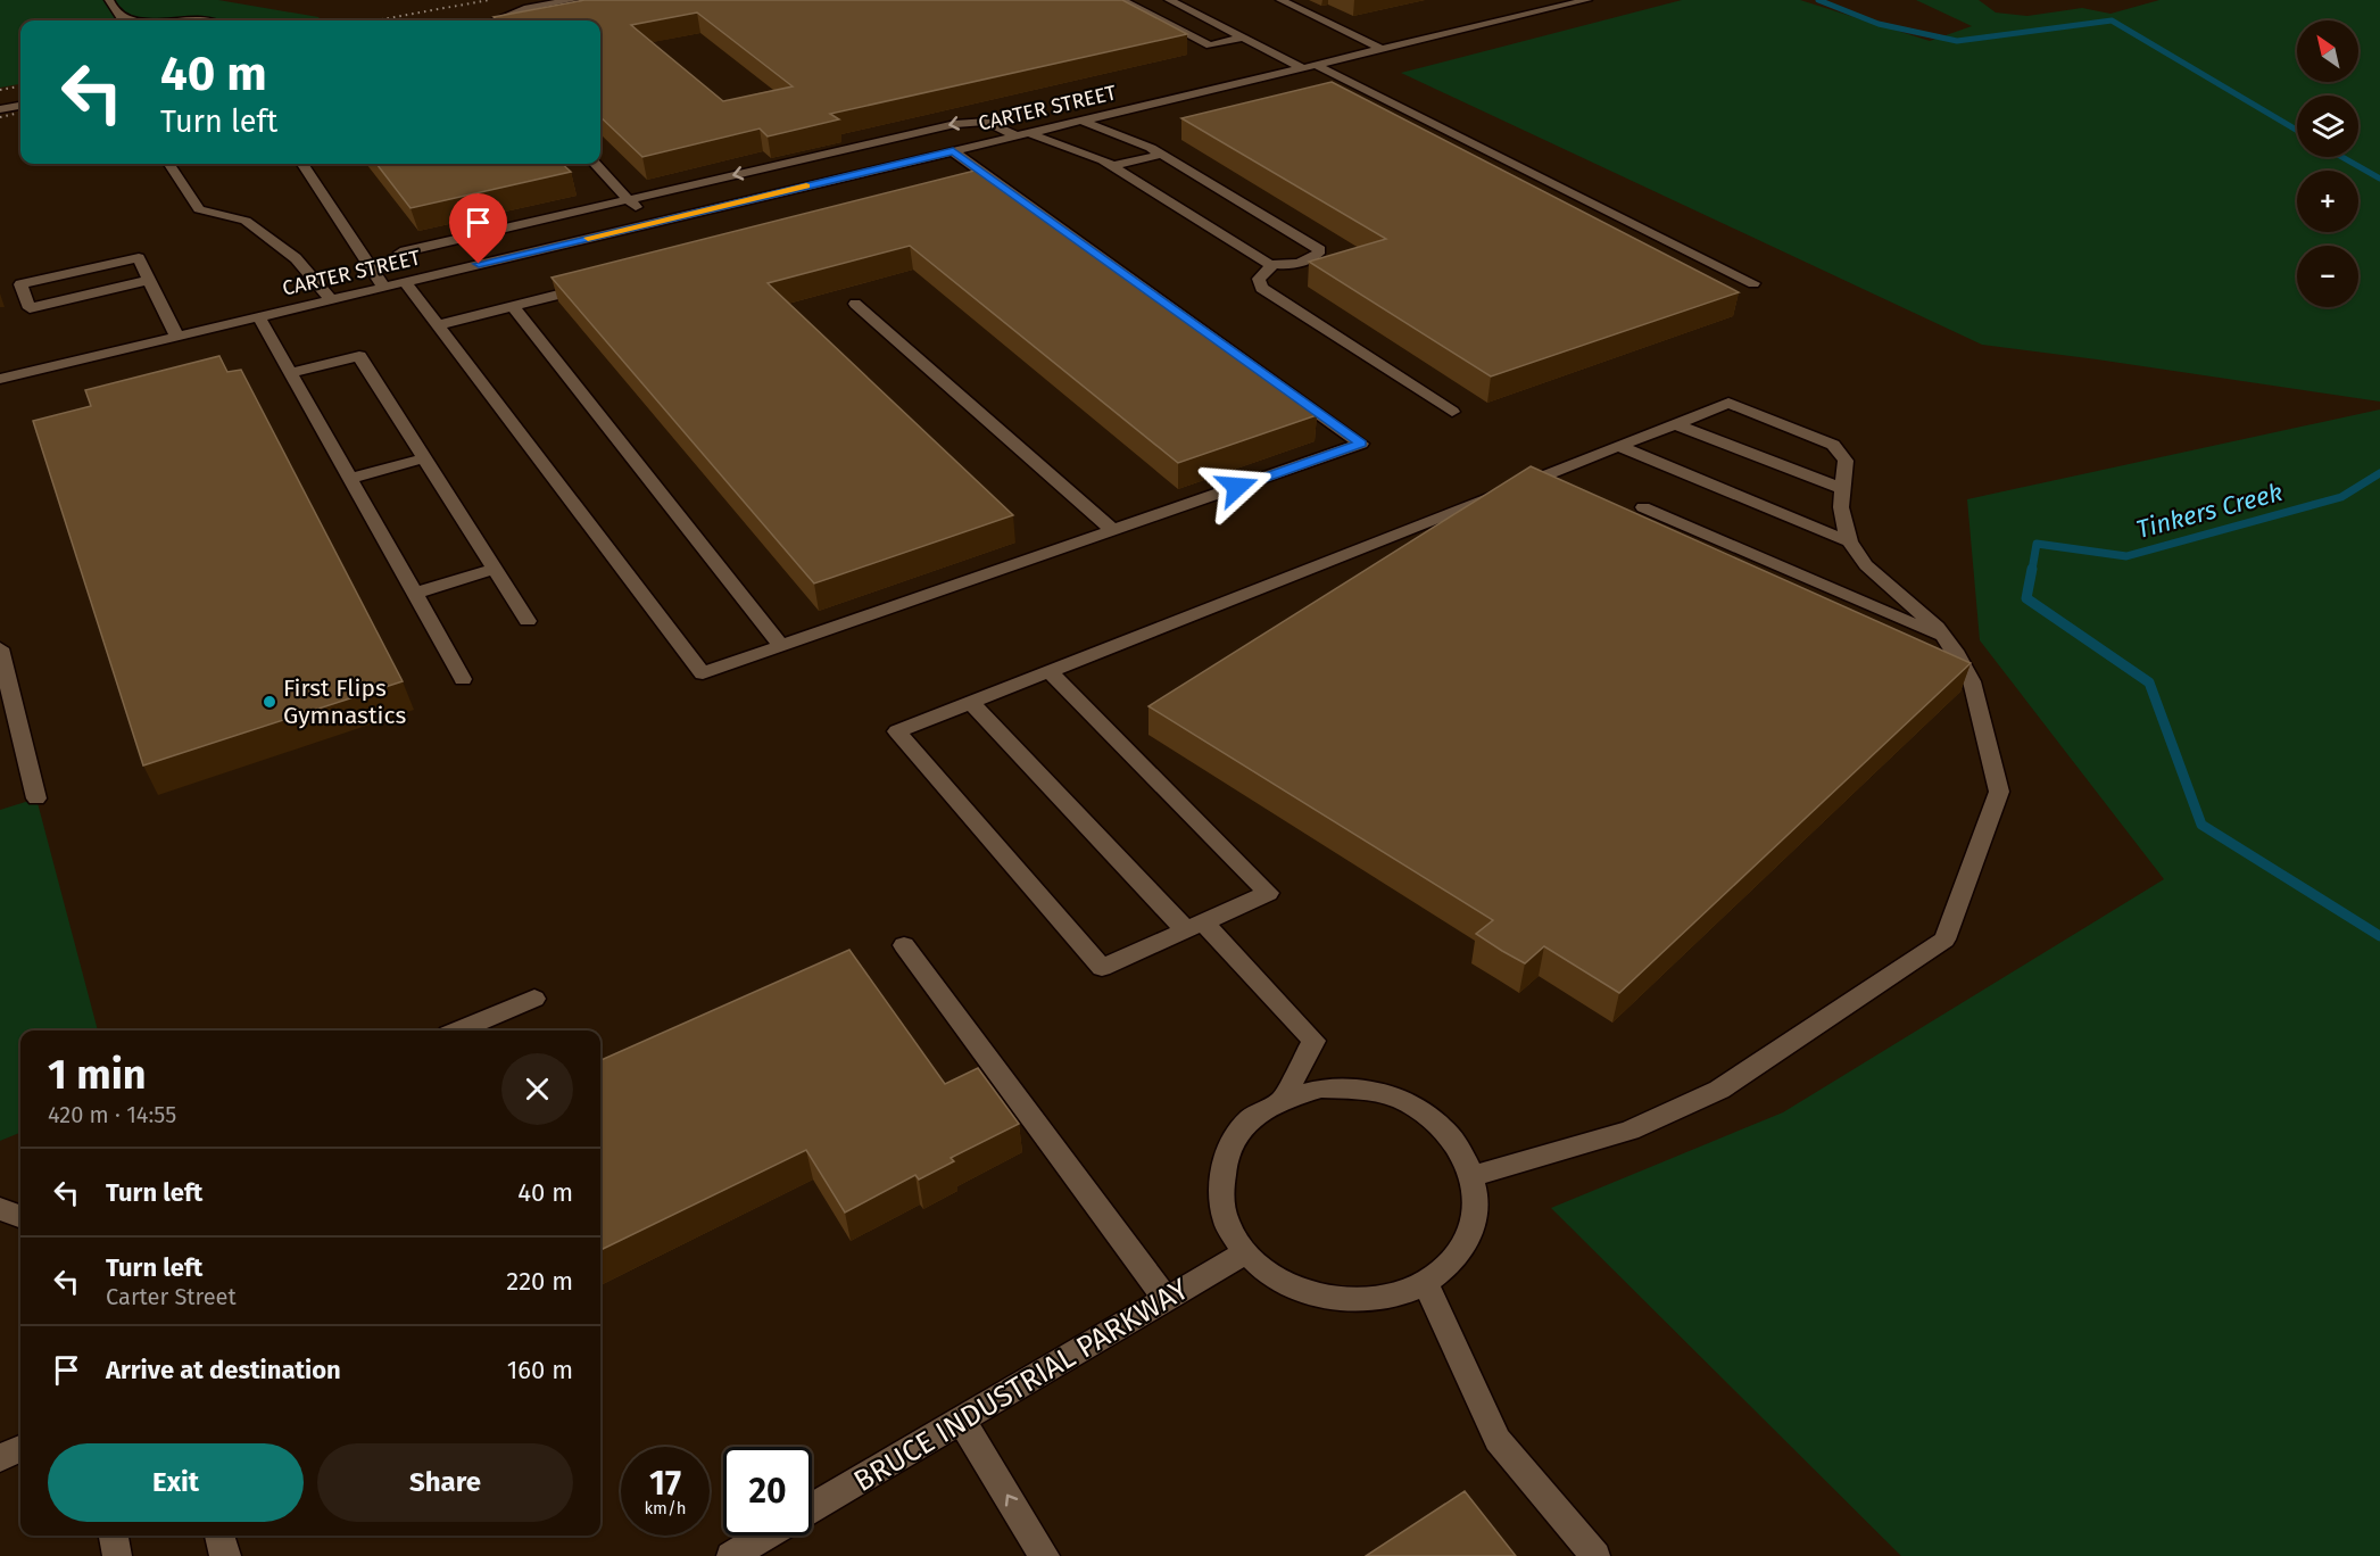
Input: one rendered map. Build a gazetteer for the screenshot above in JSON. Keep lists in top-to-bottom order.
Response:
{
  "streets": {
    "street": ["CARTER STREET", "BRUCE INDUSTRIAL PARKWAY"]
  },
  "water": ["Tinkers Creek"],
  "places": ["First Flips Gymnastics"],
  "north": "top left",
  "page": {
    "map_buttons": ["+", "−"],
    "turn": ["40 m", "Turn left"],
    "heading": ["1 min", "420 m · 14:55"],
    "list": [
      {
        "name": "Turn left",
        "value": "40 m"
      },
      {
        "name": "Turn left",
        "note": "Carter Street",
        "value": "220 m"
      },
      {
        "name": "Arrive at destination",
        "value": "160 m"
      }
    ],
    "buttons": ["Exit", "Share"],
    "speed": "17 km/h",
    "limit": "20"
  }
}
